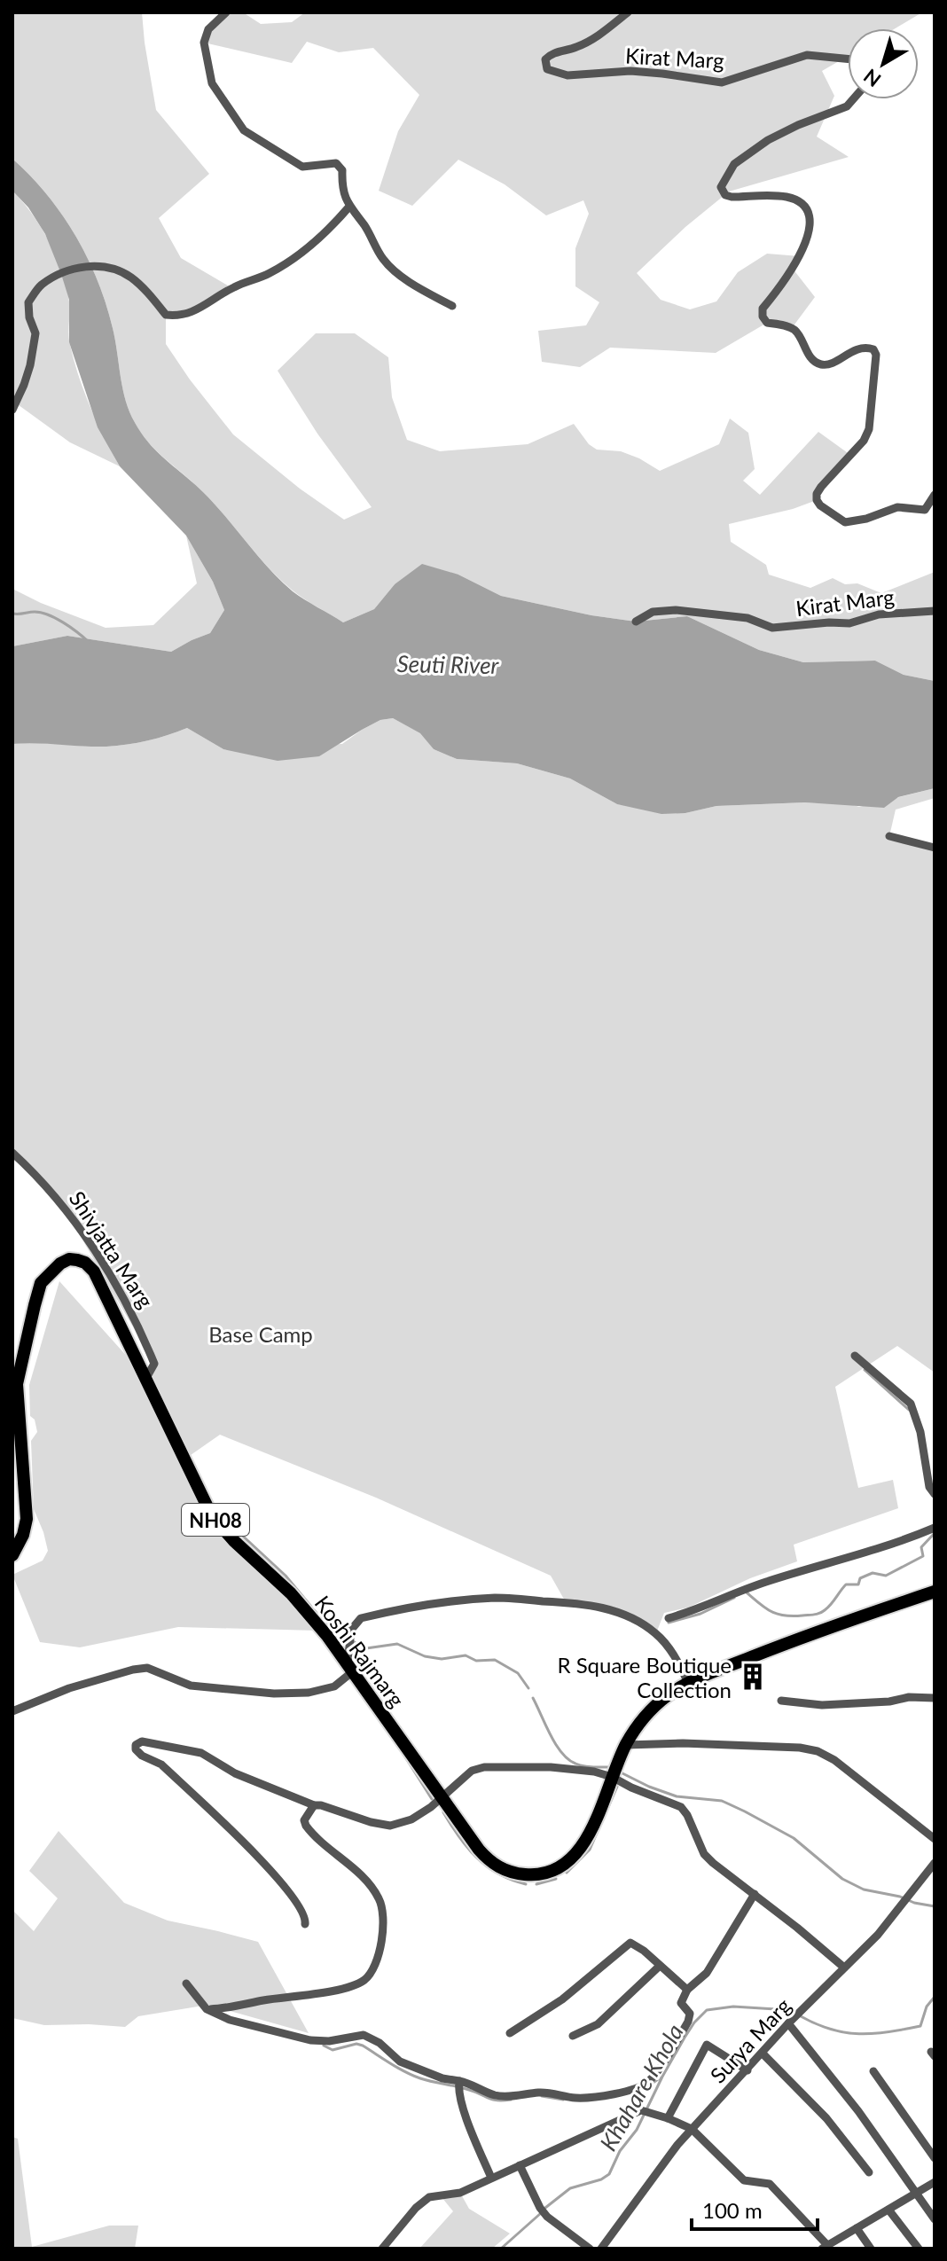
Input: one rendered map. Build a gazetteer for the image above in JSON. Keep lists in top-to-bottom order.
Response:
{
  "streets": {
    "main road": ["NH08", "Koshi Rajmarg"],
    "street": ["Kirat Marg", "Shivjatta Marg", "Surya Marg"]
  },
  "crossings": [
    ["Shivjatta Marg", "Koshi Rajmarg"]
  ],
  "water": ["Seuti River", "Khahare Khola"],
  "parks": ["Base Camp"],
  "places": {
    "building": ["R Square Boutique Collection"]
  },
  "scale_bar": "100 m",
  "north": "bottom left"
}
